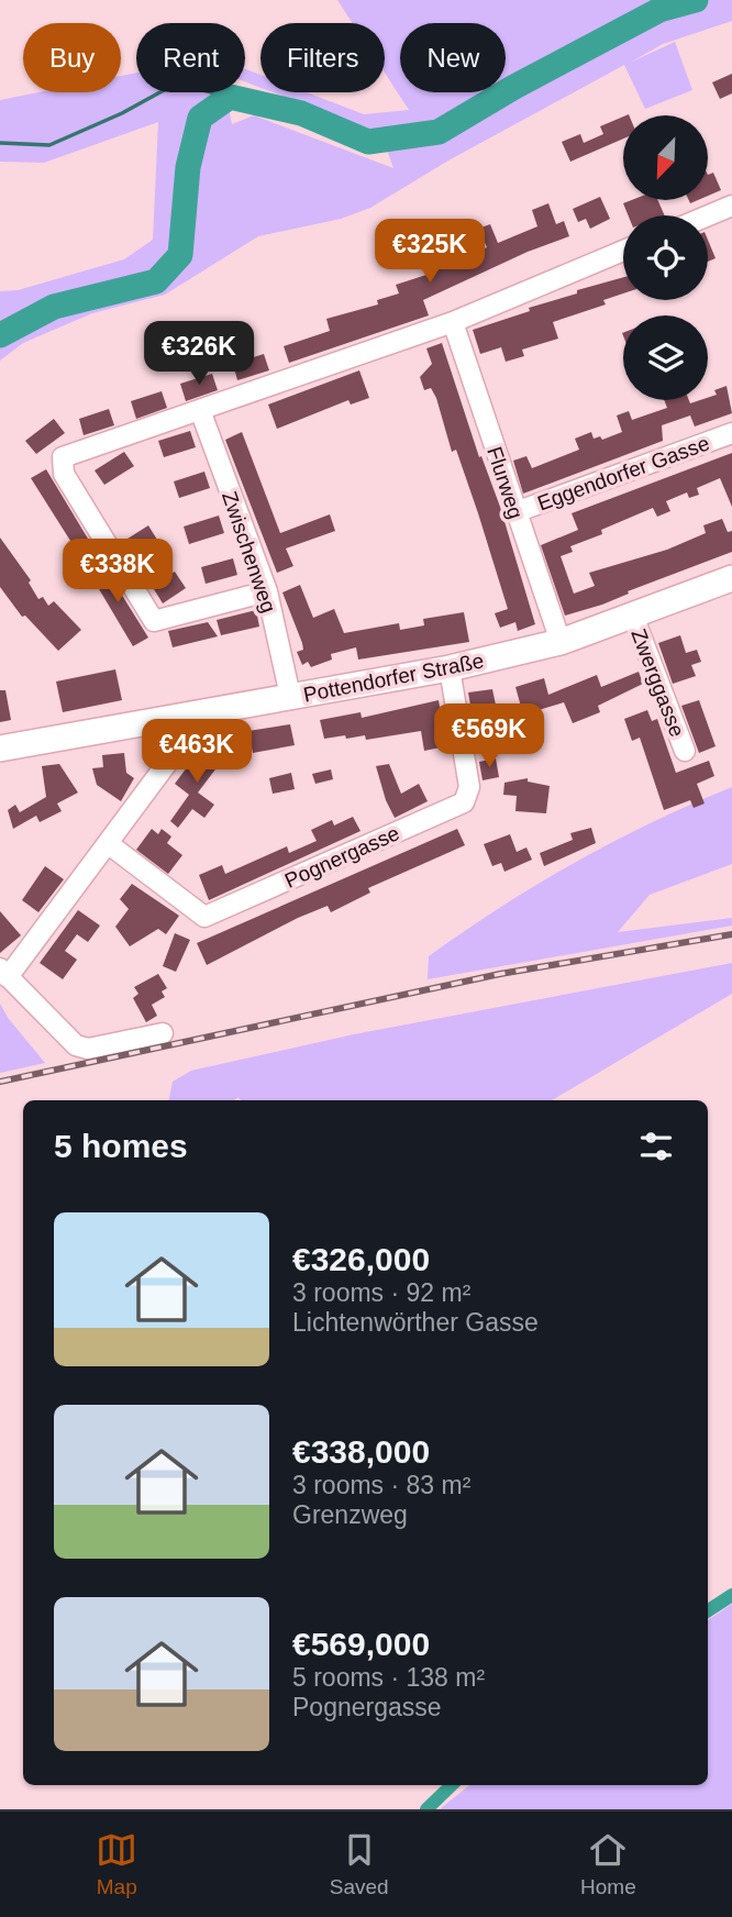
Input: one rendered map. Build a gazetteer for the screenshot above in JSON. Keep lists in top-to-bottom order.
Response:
{
  "streets": {
    "main road": ["Pottendorfer Straße"],
    "street": [
      "Eggendorfer Gasse",
      "Flurweg",
      "Zwischenweg",
      "Zwerggasse",
      "Pognergasse"
    ]
  },
  "crossings": [
    ["Eggendorfer Gasse", "Flurweg"],
    ["Flurweg", "Pottendorfer Straße"],
    ["Zwischenweg", "Pottendorfer Straße"],
    ["Pottendorfer Straße", "Zwerggasse"],
    ["Pottendorfer Straße", "Pognergasse"]
  ],
  "north": "bottom left",
  "page": {
    "chip": [
      "Buy",
      "Rent",
      "Filters",
      "New"
    ],
    "price": [
      "€325K",
      "€326K",
      "€338K",
      "€569K",
      "€463K"
    ],
    "heading": "5 homes",
    "list": [
      {
        "name": "€326,000",
        "note": "3 rooms · 92 m² · Lichtenwörther Gasse"
      },
      {
        "name": "€338,000",
        "note": "3 rooms · 83 m² · Grenzweg"
      },
      {
        "name": "€569,000",
        "note": "5 rooms · 138 m² · Pognergasse"
      }
    ],
    "tabs": ["Map", "Saved", "Home"]
  }
}
